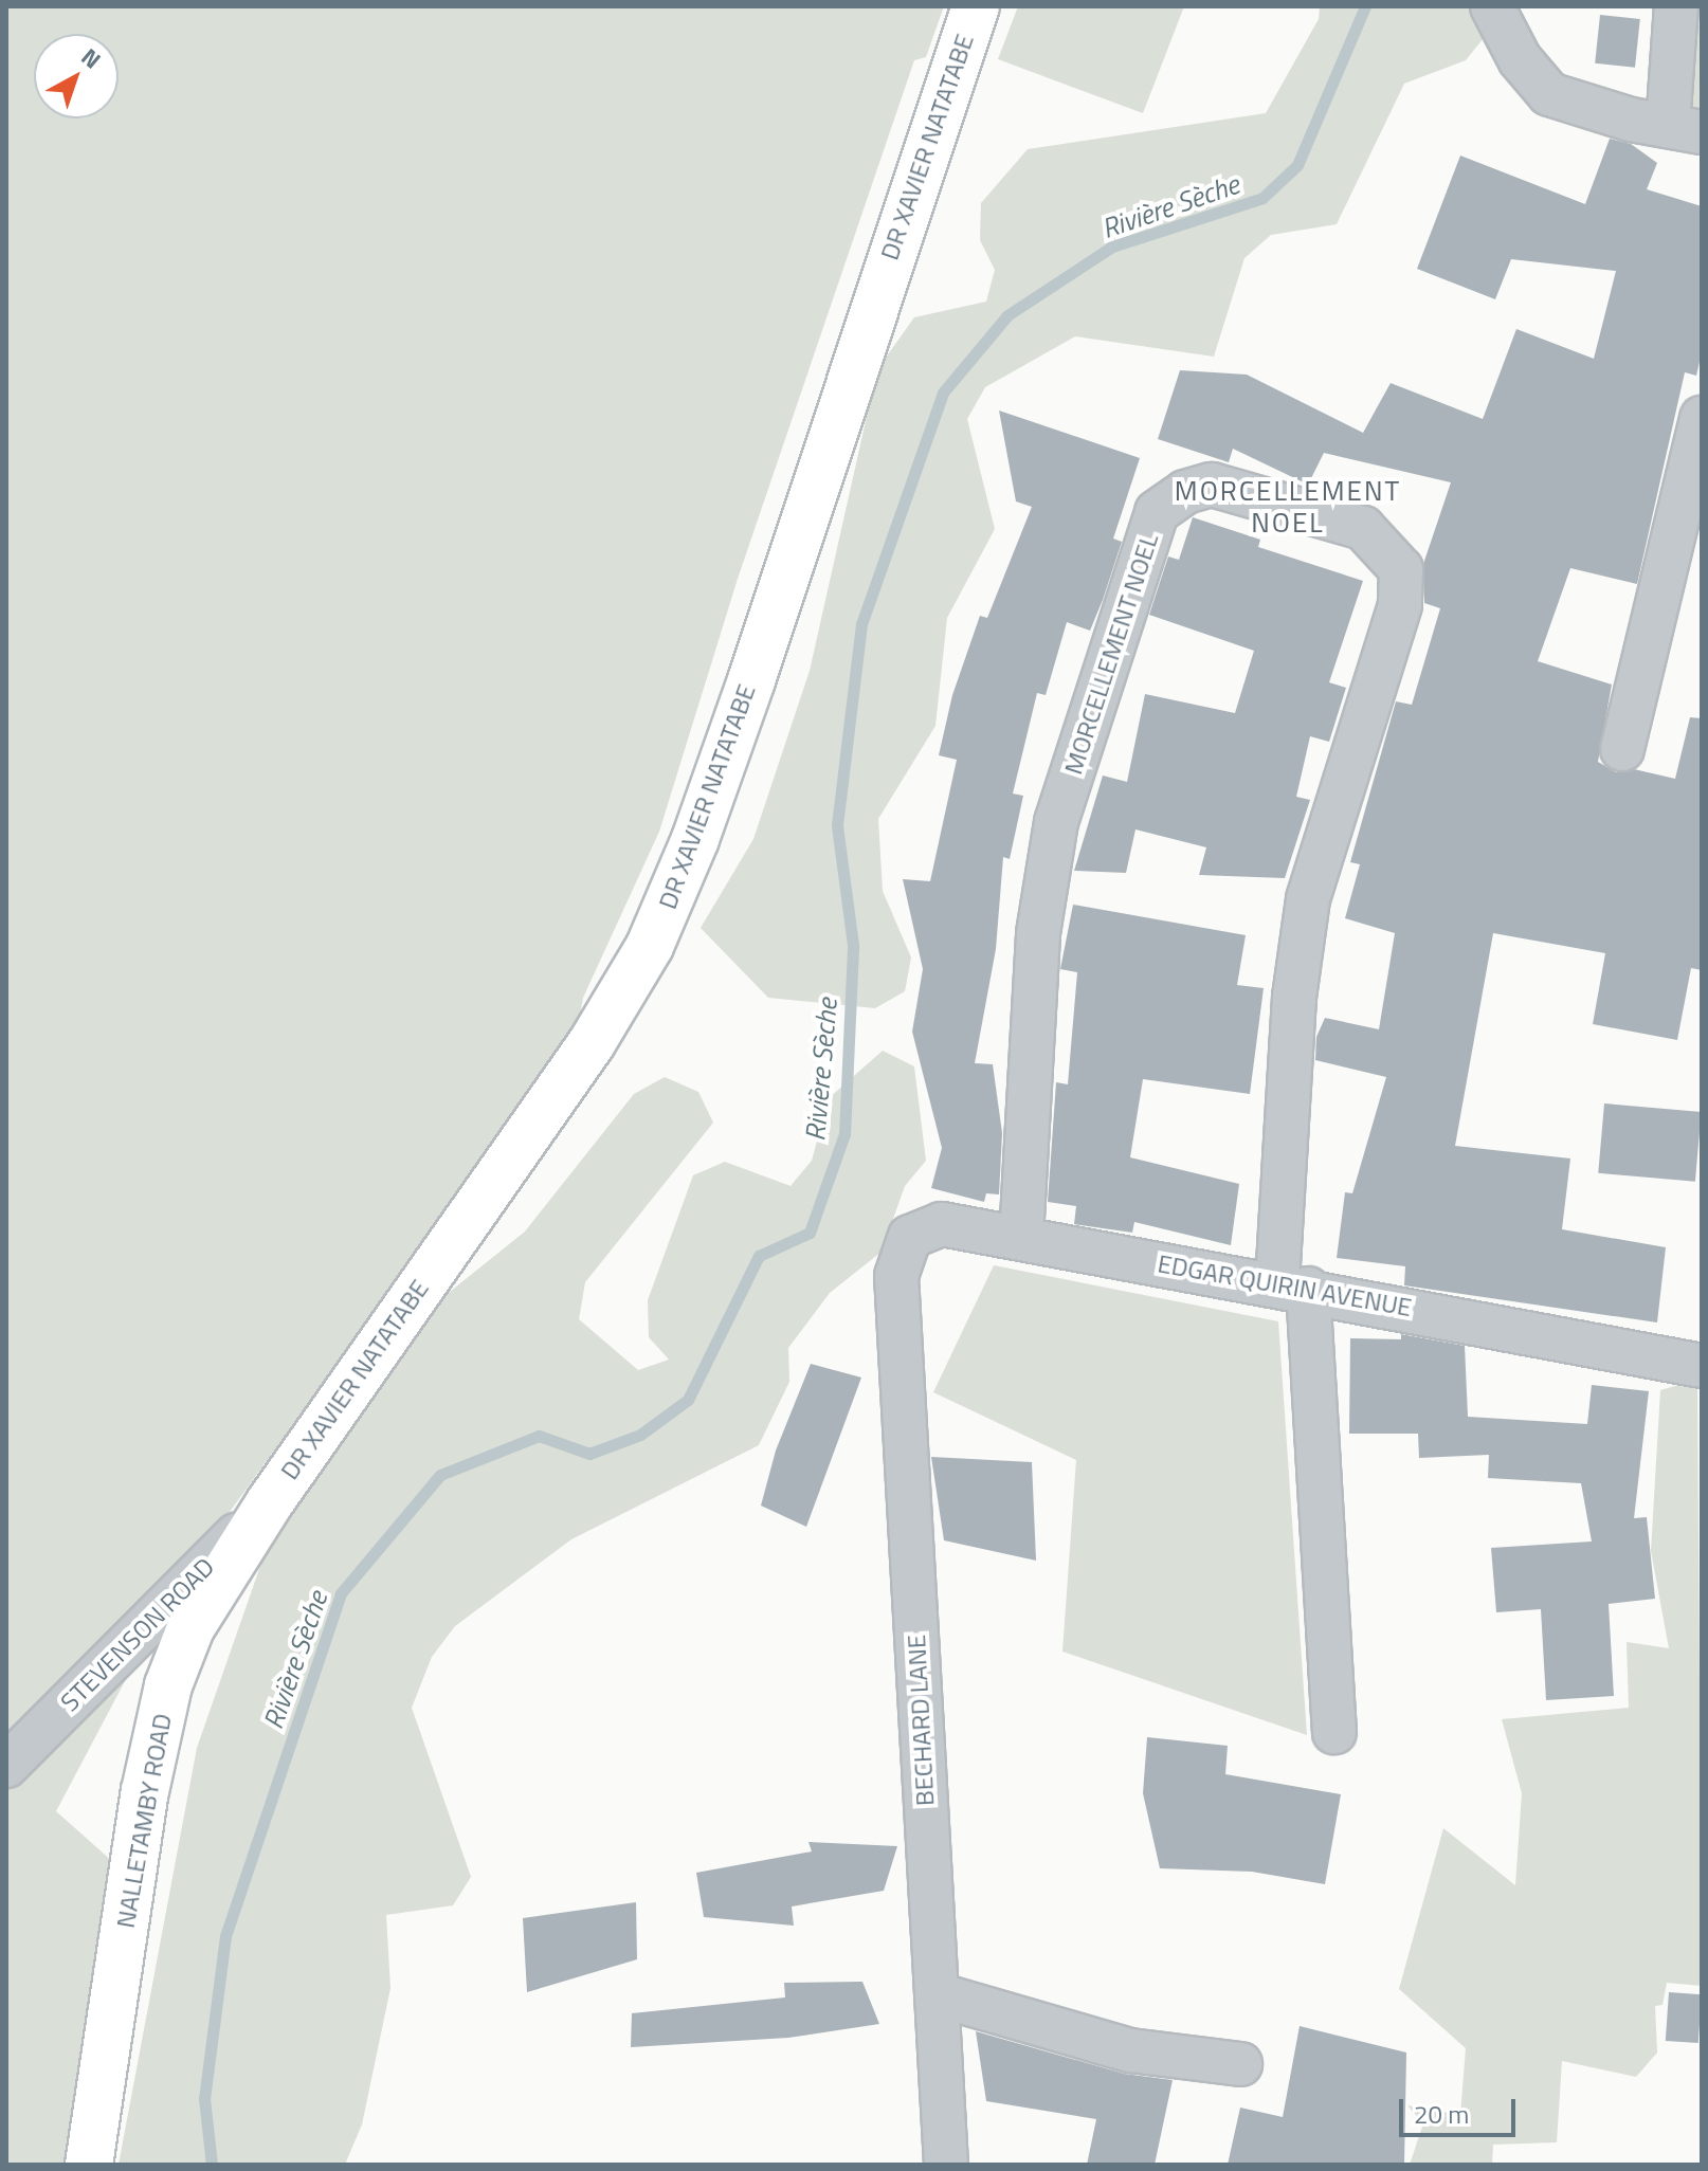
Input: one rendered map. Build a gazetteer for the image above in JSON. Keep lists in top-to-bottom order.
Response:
{
  "streets": {
    "main road": ["DR XAVIER NATATABE", "NALLETAMBY ROAD"],
    "street": [
      "MORCELLEMENT NOEL",
      "EDGAR QUIRIN AVENUE",
      "STEVENSON ROAD",
      "BECHARD LANE"
    ]
  },
  "crossings": [
    ["DR XAVIER NATATABE", "STEVENSON ROAD"],
    ["DR XAVIER NATATABE", "NALLETAMBY ROAD"],
    ["MORCELLEMENT NOEL", "EDGAR QUIRIN AVENUE"],
    ["EDGAR QUIRIN AVENUE", "BECHARD LANE"],
    ["STEVENSON ROAD", "NALLETAMBY ROAD"]
  ],
  "districts": ["MORCELLEMENT NOEL"],
  "water": ["Rivière Sèche"],
  "scale_bar": "20 m",
  "north": "top right"
}
